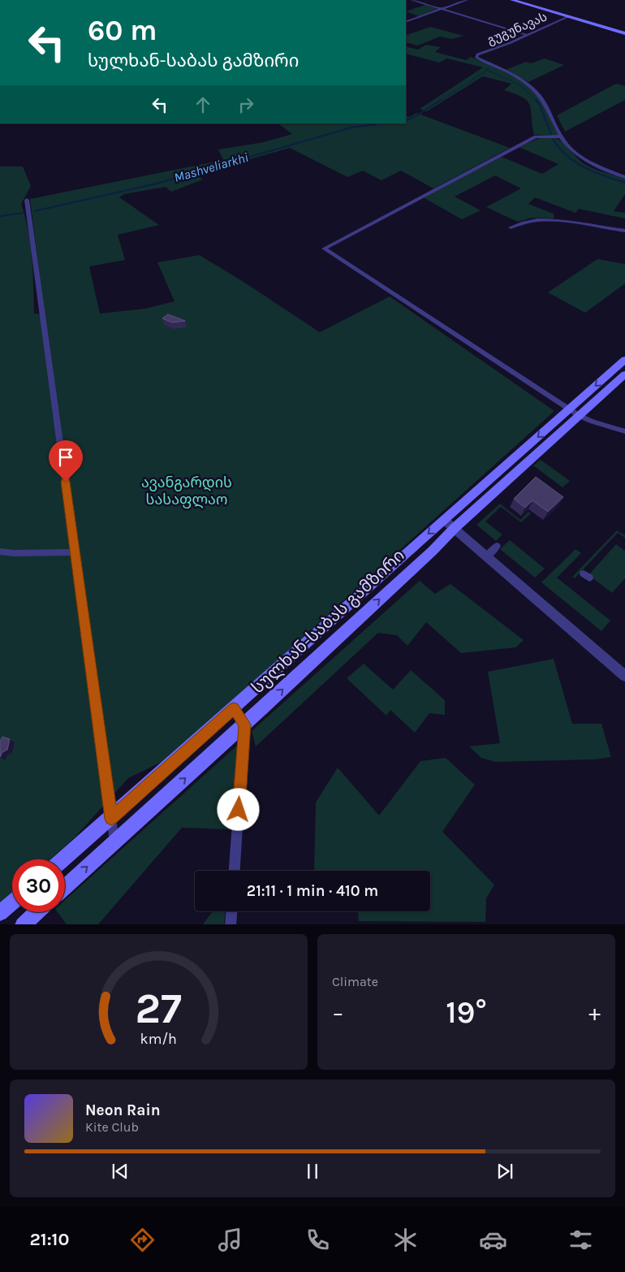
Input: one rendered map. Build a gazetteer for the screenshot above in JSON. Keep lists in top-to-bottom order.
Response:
{
  "streets": {
    "main road": ["სულხან-საბას გამზირი"],
    "street": ["გუგუნავას"]
  },
  "water": ["Mashveliarkhi"],
  "parks": ["ავანგარდის სასაფლაო"],
  "page": {
    "turn": ["60 m", "სულხან-საბას გამზირი"],
    "limit": "30",
    "trip": "21:11 · 1 min · 410 m",
    "tile": "Climate",
    "heat": ["−", "19°", "+"],
    "song": ["Neon Rain", "Kite Club"],
    "tabs": "21:10",
    "gauge": ["27", "km/h"]
  }
}
